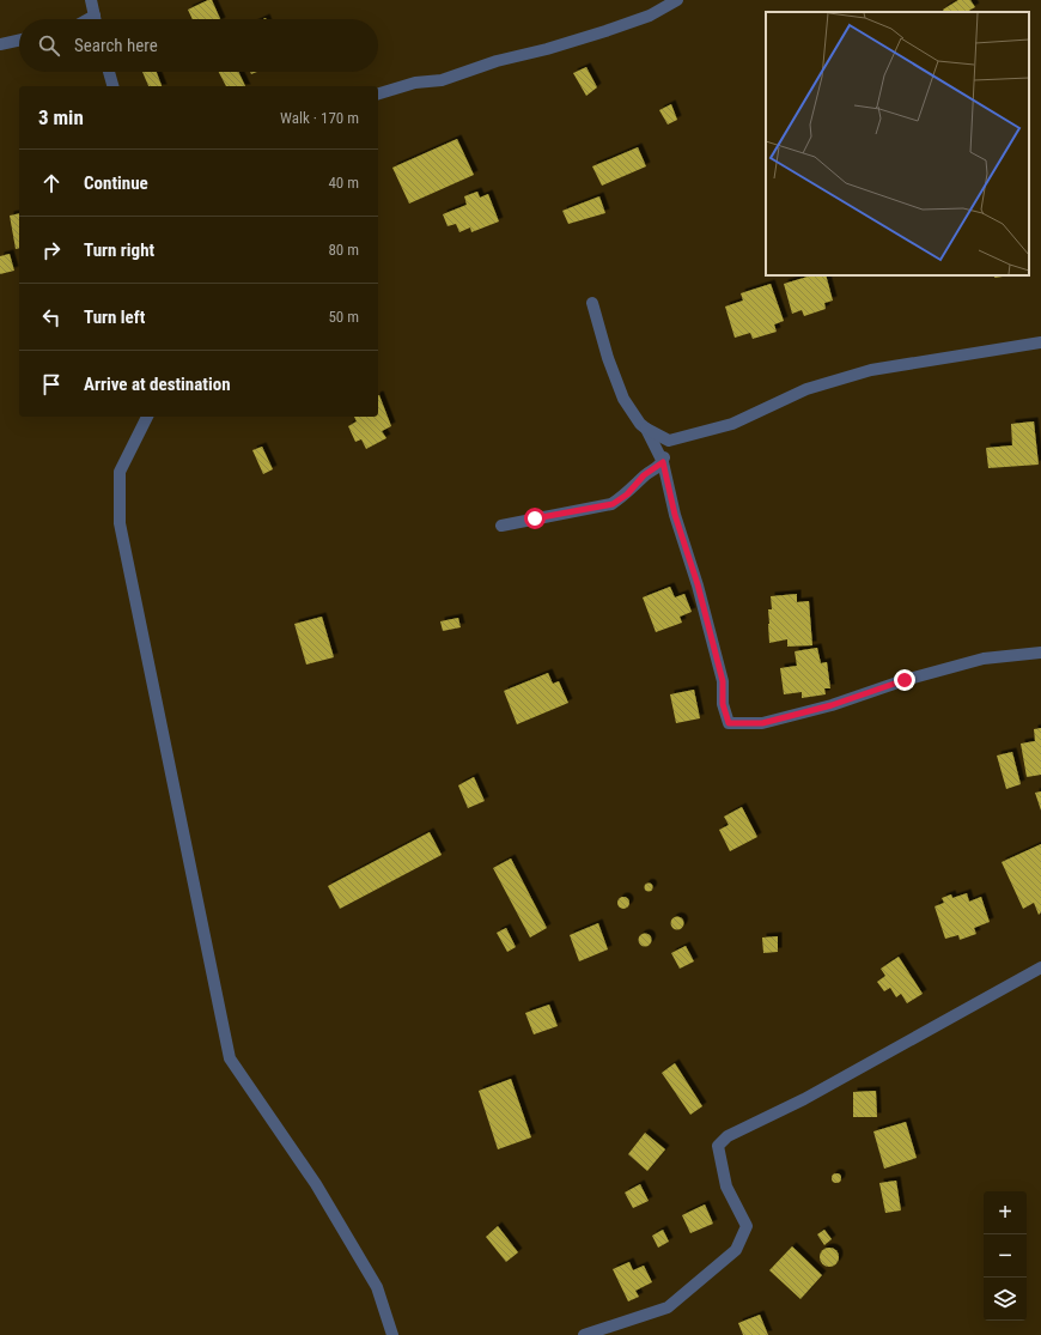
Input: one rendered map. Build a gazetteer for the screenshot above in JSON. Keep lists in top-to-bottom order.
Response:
{
  "page": {
    "search": "Search here",
    "heading": ["3 min", "Walk · 170 m"],
    "list": [
      ["Continue", "40 m"],
      ["Turn right", "80 m"],
      ["Turn left", "50 m"],
      "Arrive at destination"
    ],
    "map_buttons": ["+", "−"]
  }
}
